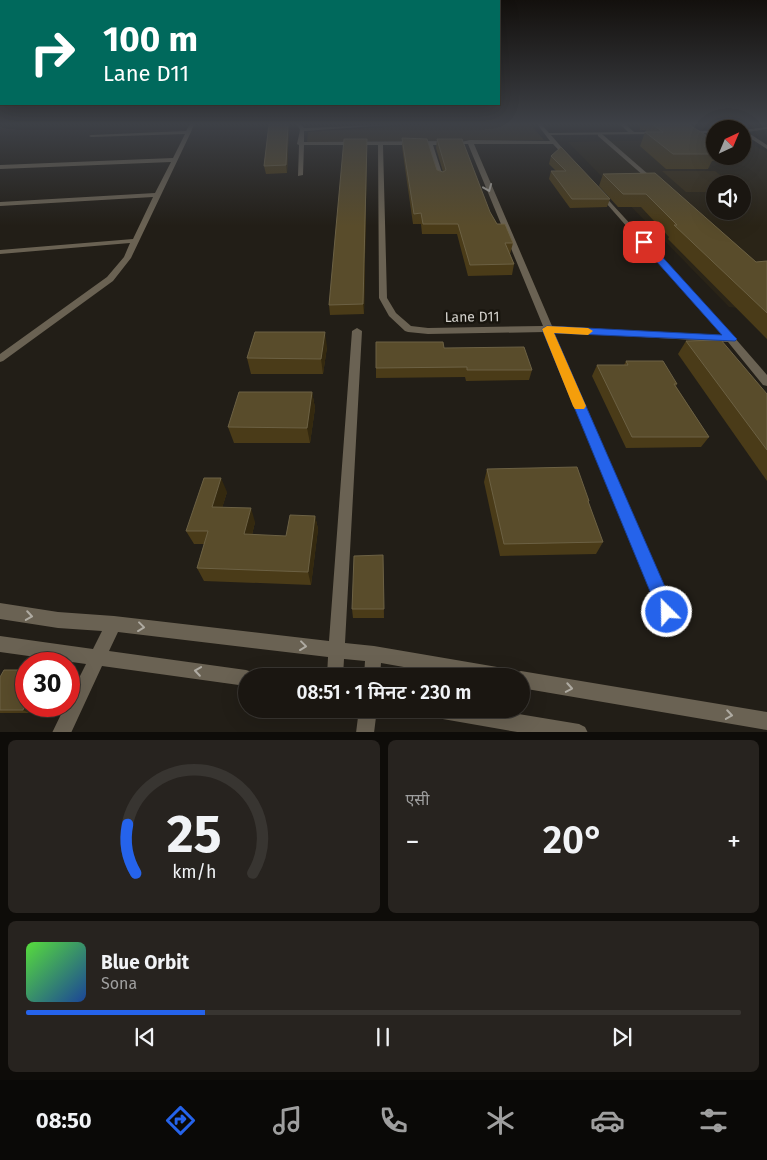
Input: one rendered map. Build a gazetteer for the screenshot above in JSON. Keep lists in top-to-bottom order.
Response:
{
  "streets": {
    "street": ["Lane D11"]
  },
  "north": "top right",
  "page": {
    "turn": ["100 m", "Lane D11"],
    "limit": "30",
    "trip": "08:51 · 1 मिनट · 230 m",
    "tile": "एसी",
    "heat": ["−", "20°", "+"],
    "song": ["Blue Orbit", "Sona"],
    "tabs": "08:50",
    "gauge": ["25", "km/h"]
  }
}
